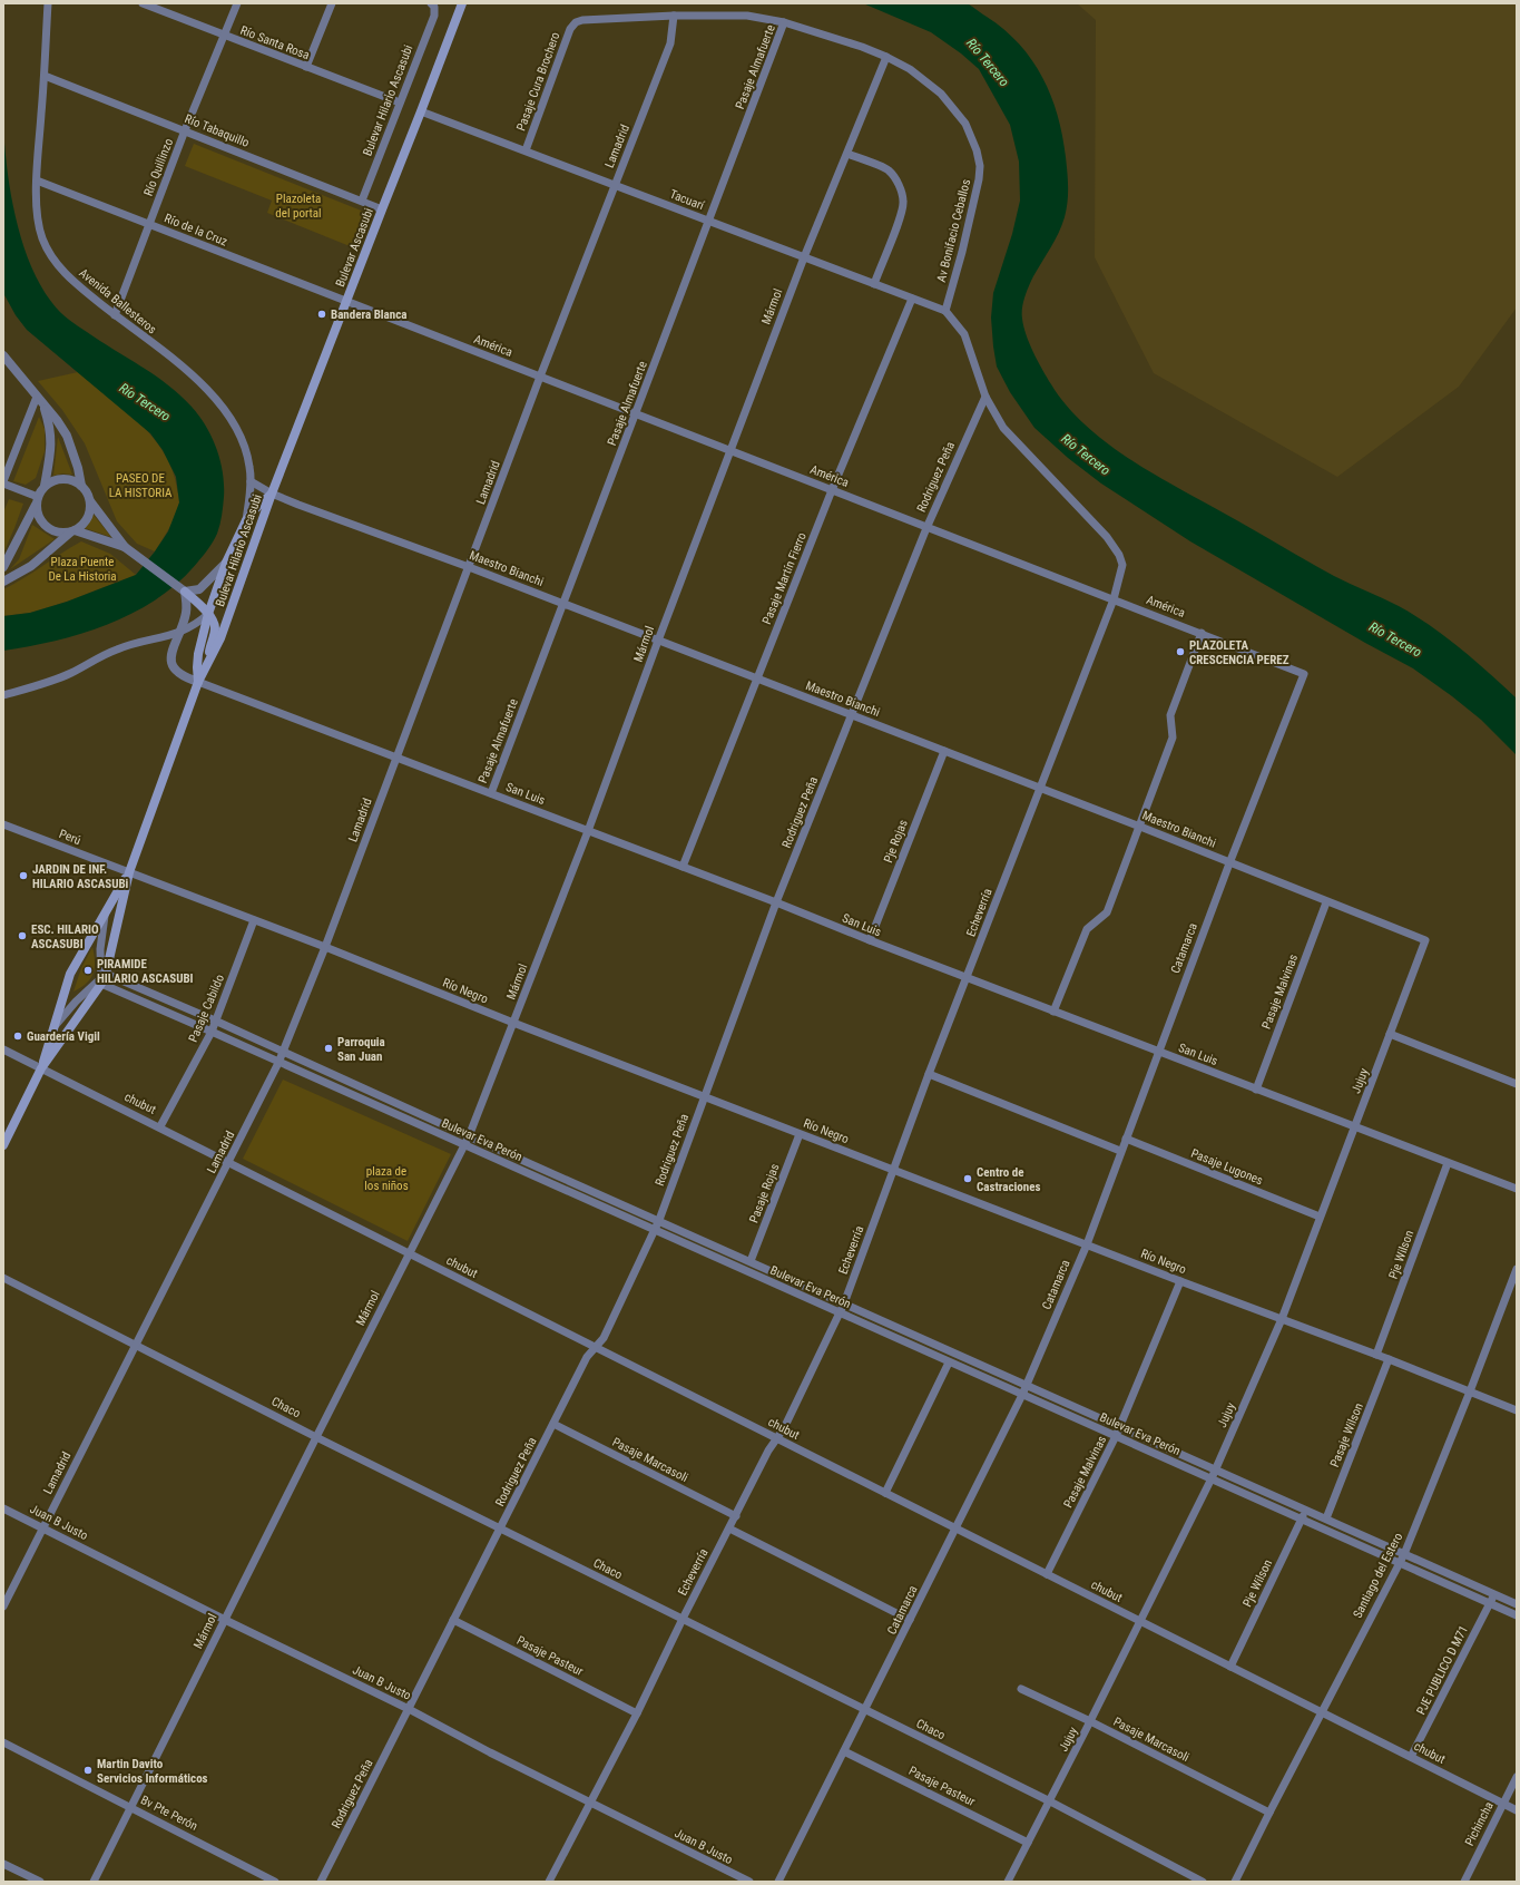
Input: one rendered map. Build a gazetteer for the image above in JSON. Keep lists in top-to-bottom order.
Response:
{
  "streets": {
    "main road": ["Bulevar Hilario Ascasubi", "Bulevar Ascasubi"],
    "street": [
      "Río Santa Rosa",
      "Pasaje Almafuerte",
      "Pasaje Cura Brochero",
      "Río Tabaquillo",
      "Lamadrid",
      "Río Quillinzo",
      "Tacuarí",
      "Río de la Cruz",
      "Av Bonifacio Ceballos",
      "Avenida Ballesteros",
      "Mármol",
      "América",
      "Rodriguez Peña",
      "Maestro Bianchi",
      "Pasaje Martín Fierro",
      "San Luis",
      "Perú",
      "Pje Rojas",
      "Echeverría",
      "Catamarca",
      "Río Negro",
      "Pasaje Malvinas",
      "Pasaje Cabildo",
      "Jujuy",
      "chubut",
      "Bulevar Eva Perón",
      "Pasaje Lugones",
      "Pasaje Rojas",
      "Pje Wilson",
      "Chaco",
      "Pasaje Wilson",
      "Pasaje Marcasoli",
      "Juan B Justo",
      "Santiago del Estero",
      "Pasaje Pasteur",
      "PJE PUBLICO D M71",
      "Bv Pte Perón",
      "Pichincha"
    ]
  },
  "crossings": [
    ["Río Santa Rosa", "Bulevar Hilario Ascasubi"],
    ["Río Santa Rosa", "Río Quillinzo"],
    ["Pasaje Almafuerte", "Tacuarí"],
    ["Pasaje Almafuerte", "Av Bonifacio Ceballos"],
    ["Pasaje Almafuerte", "América"],
    ["Pasaje Almafuerte", "Maestro Bianchi"],
    ["Pasaje Almafuerte", "San Luis"],
    ["Pasaje Cura Brochero", "Tacuarí"],
    ["Pasaje Cura Brochero", "Av Bonifacio Ceballos"],
    ["Bulevar Hilario Ascasubi", "Río Tabaquillo"],
    ["Bulevar Hilario Ascasubi", "Bulevar Ascasubi"],
    ["Bulevar Hilario Ascasubi", "Avenida Ballesteros"],
    ["Bulevar Hilario Ascasubi", "Maestro Bianchi"],
    ["Bulevar Hilario Ascasubi", "San Luis"],
    ["Bulevar Hilario Ascasubi", "Perú"],
    ["Bulevar Hilario Ascasubi", "Río Negro"],
    ["Bulevar Hilario Ascasubi", "chubut"],
    ["Bulevar Hilario Ascasubi", "Bulevar Eva Perón"],
    ["Río Tabaquillo", "Río Quillinzo"],
    ["Río Tabaquillo", "Bulevar Ascasubi"],
    ["Río Tabaquillo", "Avenida Ballesteros"],
    ["Lamadrid", "Tacuarí"],
    ["Lamadrid", "Av Bonifacio Ceballos"],
    ["Lamadrid", "América"],
    ["Lamadrid", "Maestro Bianchi"],
    ["Lamadrid", "San Luis"],
    ["Lamadrid", "Río Negro"],
    ["Lamadrid", "chubut"],
    ["Lamadrid", "Bulevar Eva Perón"],
    ["Lamadrid", "Chaco"],
    ["Lamadrid", "Juan B Justo"],
    ["Río Quillinzo", "Río de la Cruz"],
    ["Río Quillinzo", "Avenida Ballesteros"],
    ["Tacuarí", "Av Bonifacio Ceballos"],
    ["Tacuarí", "Bulevar Ascasubi"],
    ["Tacuarí", "Mármol"],
    ["Tacuarí", "Pasaje Martín Fierro"],
    ["Río de la Cruz", "Bulevar Ascasubi"],
    ["Río de la Cruz", "Avenida Ballesteros"],
    ["Río de la Cruz", "América"],
    ["Av Bonifacio Ceballos", "Mármol"],
    ["Bulevar Ascasubi", "América"],
    ["Bulevar Ascasubi", "Maestro Bianchi"],
    ["Avenida Ballesteros", "Maestro Bianchi"],
    ["Mármol", "América"],
    ["Mármol", "Maestro Bianchi"],
    ["Mármol", "San Luis"],
    ["Mármol", "Río Negro"],
    ["Mármol", "chubut"],
    ["Mármol", "Bulevar Eva Perón"],
    ["Mármol", "Chaco"],
    ["Mármol", "Juan B Justo"],
    ["Mármol", "Bv Pte Perón"],
    ["América", "Rodriguez Peña"],
    ["América", "Pasaje Martín Fierro"],
    ["América", "Echeverría"],
    ["América", "Catamarca"],
    ["Rodriguez Peña", "Maestro Bianchi"],
    ["Rodriguez Peña", "San Luis"],
    ["Rodriguez Peña", "Río Negro"],
    ["Rodriguez Peña", "chubut"],
    ["Rodriguez Peña", "Bulevar Eva Perón"],
    ["Rodriguez Peña", "Chaco"],
    ["Rodriguez Peña", "Pasaje Marcasoli"],
    ["Rodriguez Peña", "Juan B Justo"],
    ["Rodriguez Peña", "Pasaje Pasteur"],
    ["Maestro Bianchi", "Pasaje Martín Fierro"],
    ["Maestro Bianchi", "Pje Rojas"],
    ["Maestro Bianchi", "Echeverría"],
    ["Maestro Bianchi", "Catamarca"],
    ["Maestro Bianchi", "Pasaje Malvinas"],
    ["Maestro Bianchi", "Jujuy"],
    ["Pasaje Martín Fierro", "San Luis"],
    ["San Luis", "Pje Rojas"],
    ["San Luis", "Echeverría"],
    ["San Luis", "Catamarca"],
    ["San Luis", "Pasaje Malvinas"],
    ["San Luis", "Jujuy"],
    ["San Luis", "Pje Wilson"],
    ["Perú", "Río Negro"],
    ["Echeverría", "Río Negro"],
    ["Echeverría", "chubut"],
    ["Echeverría", "Bulevar Eva Perón"],
    ["Echeverría", "Chaco"],
    ["Echeverría", "Pasaje Marcasoli"],
    ["Echeverría", "Juan B Justo"],
    ["Echeverría", "Pasaje Pasteur"],
    ["Catamarca", "Río Negro"],
    ["Catamarca", "chubut"],
    ["Catamarca", "Bulevar Eva Perón"],
    ["Catamarca", "Pasaje Lugones"],
    ["Catamarca", "Chaco"],
    ["Catamarca", "Pasaje Pasteur"],
    ["Río Negro", "Pasaje Malvinas"],
    ["Río Negro", "Pasaje Cabildo"],
    ["Río Negro", "Jujuy"],
    ["Río Negro", "Pasaje Rojas"],
    ["Río Negro", "Pje Wilson"],
    ["Río Negro", "Pasaje Wilson"],
    ["Río Negro", "Santiago del Estero"],
    ["Pasaje Malvinas", "chubut"],
    ["Pasaje Malvinas", "Bulevar Eva Perón"],
    ["Pasaje Cabildo", "chubut"],
    ["Pasaje Cabildo", "Bulevar Eva Perón"],
    ["Jujuy", "chubut"],
    ["Jujuy", "Bulevar Eva Perón"],
    ["Jujuy", "Pasaje Lugones"],
    ["Jujuy", "Chaco"],
    ["Jujuy", "Pasaje Marcasoli"],
    ["Jujuy", "Pasaje Pasteur"],
    ["chubut", "Pje Wilson"],
    ["chubut", "Santiago del Estero"],
    ["chubut", "PJE PUBLICO D M71"],
    ["chubut", "Pichincha"],
    ["Bulevar Eva Perón", "Pasaje Rojas"],
    ["Bulevar Eva Perón", "Pje Wilson"],
    ["Bulevar Eva Perón", "Pasaje Wilson"],
    ["Bulevar Eva Perón", "Santiago del Estero"],
    ["Bulevar Eva Perón", "PJE PUBLICO D M71"],
    ["Pasaje Marcasoli", "Santiago del Estero"]
  ],
  "water": ["Río Tercero"],
  "parks": [
    "Plazoleta del portal",
    "PASEO DE LA HISTORIA",
    "Plaza Puente De La Historia",
    "plaza de los niños"
  ],
  "places": [
    "Bandera Blanca",
    "PLAZOLETA CRESCENCIA PEREZ",
    "JARDIN DE INF. HILARIO ASCASUBi",
    "ESC. HILARIO ASCASUBI",
    "PIRAMIDE HILARIO ASCASUBI",
    "Guardería Vigil",
    "Parroquia San Juan",
    "Centro de Castraciones",
    "Martin Davito Servicios Informáticos"
  ]
}
